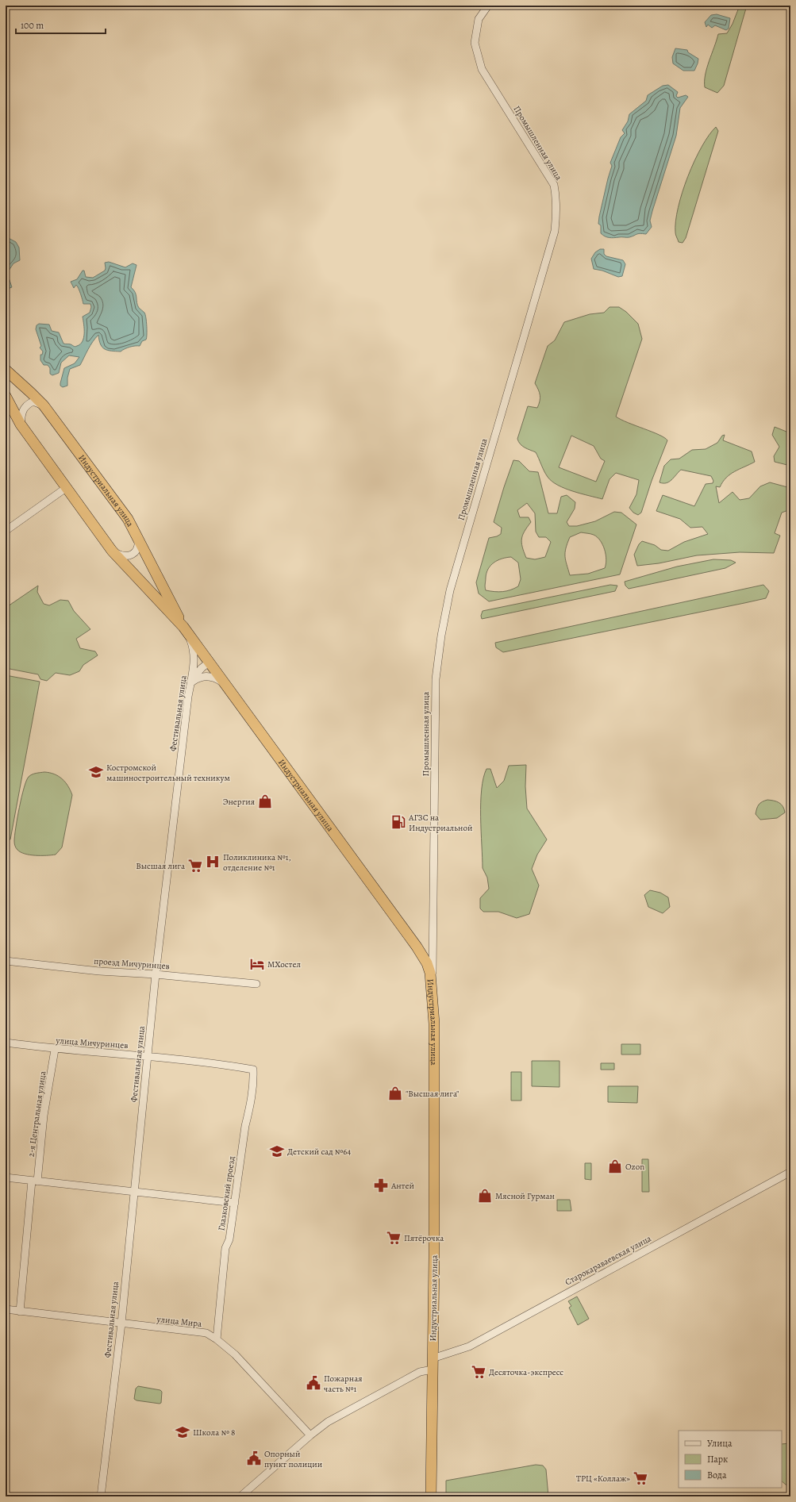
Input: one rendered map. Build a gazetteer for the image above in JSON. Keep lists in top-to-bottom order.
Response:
{
  "streets": {
    "highway": ["Индустриальная улица"],
    "street": [
      "Промышленная улица",
      "Фестивальная улица",
      "проезд Мичуринцев",
      "улица Мичуринцев",
      "2-я Центральная улица",
      "Глазковский проезд",
      "Старокараваевская улица",
      "улица Мира"
    ]
  },
  "crossings": [
    ["Промышленная улица", "Индустриальная улица"],
    ["Индустриальная улица", "Фестивальная улица"],
    ["Индустриальная улица", "Старокараваевская улица"],
    ["Фестивальная улица", "проезд Мичуринцев"],
    ["Фестивальная улица", "улица Мичуринцев"],
    ["Фестивальная улица", "улица Мира"],
    ["улица Мичуринцев", "2-я Центральная улица"],
    ["улица Мичуринцев", "Глазковский проезд"],
    ["2-я Центральная улица", "улица Мира"],
    ["Глазковский проезд", "улица Мира"]
  ],
  "places": {
    "school or university": ["Костромской машиностроительный техникум", "Детский сад №64", "Школа № 8"],
    "shop": [
      "Энергия",
      "\"Высшая лига\"",
      "Ozon",
      "Мясной Гурман"
    ],
    "fuel station": ["АГЗС на Индустриальной"],
    "hospital": ["Поликлиника №1, отделение №1"],
    "supermarket": [
      "Высшая лига",
      "Пятёрочка",
      "Десяточка-экспресс",
      "ТРЦ «Коллаж»"
    ],
    "hotel": ["МХостел"],
    "pharmacy": ["Антей"],
    "public building": ["Пожарная часть №1", "Опорный пункт полиции"]
  },
  "legend": ["Улица", "Парк", "Вода"],
  "scale_bar": "100 m"
}
